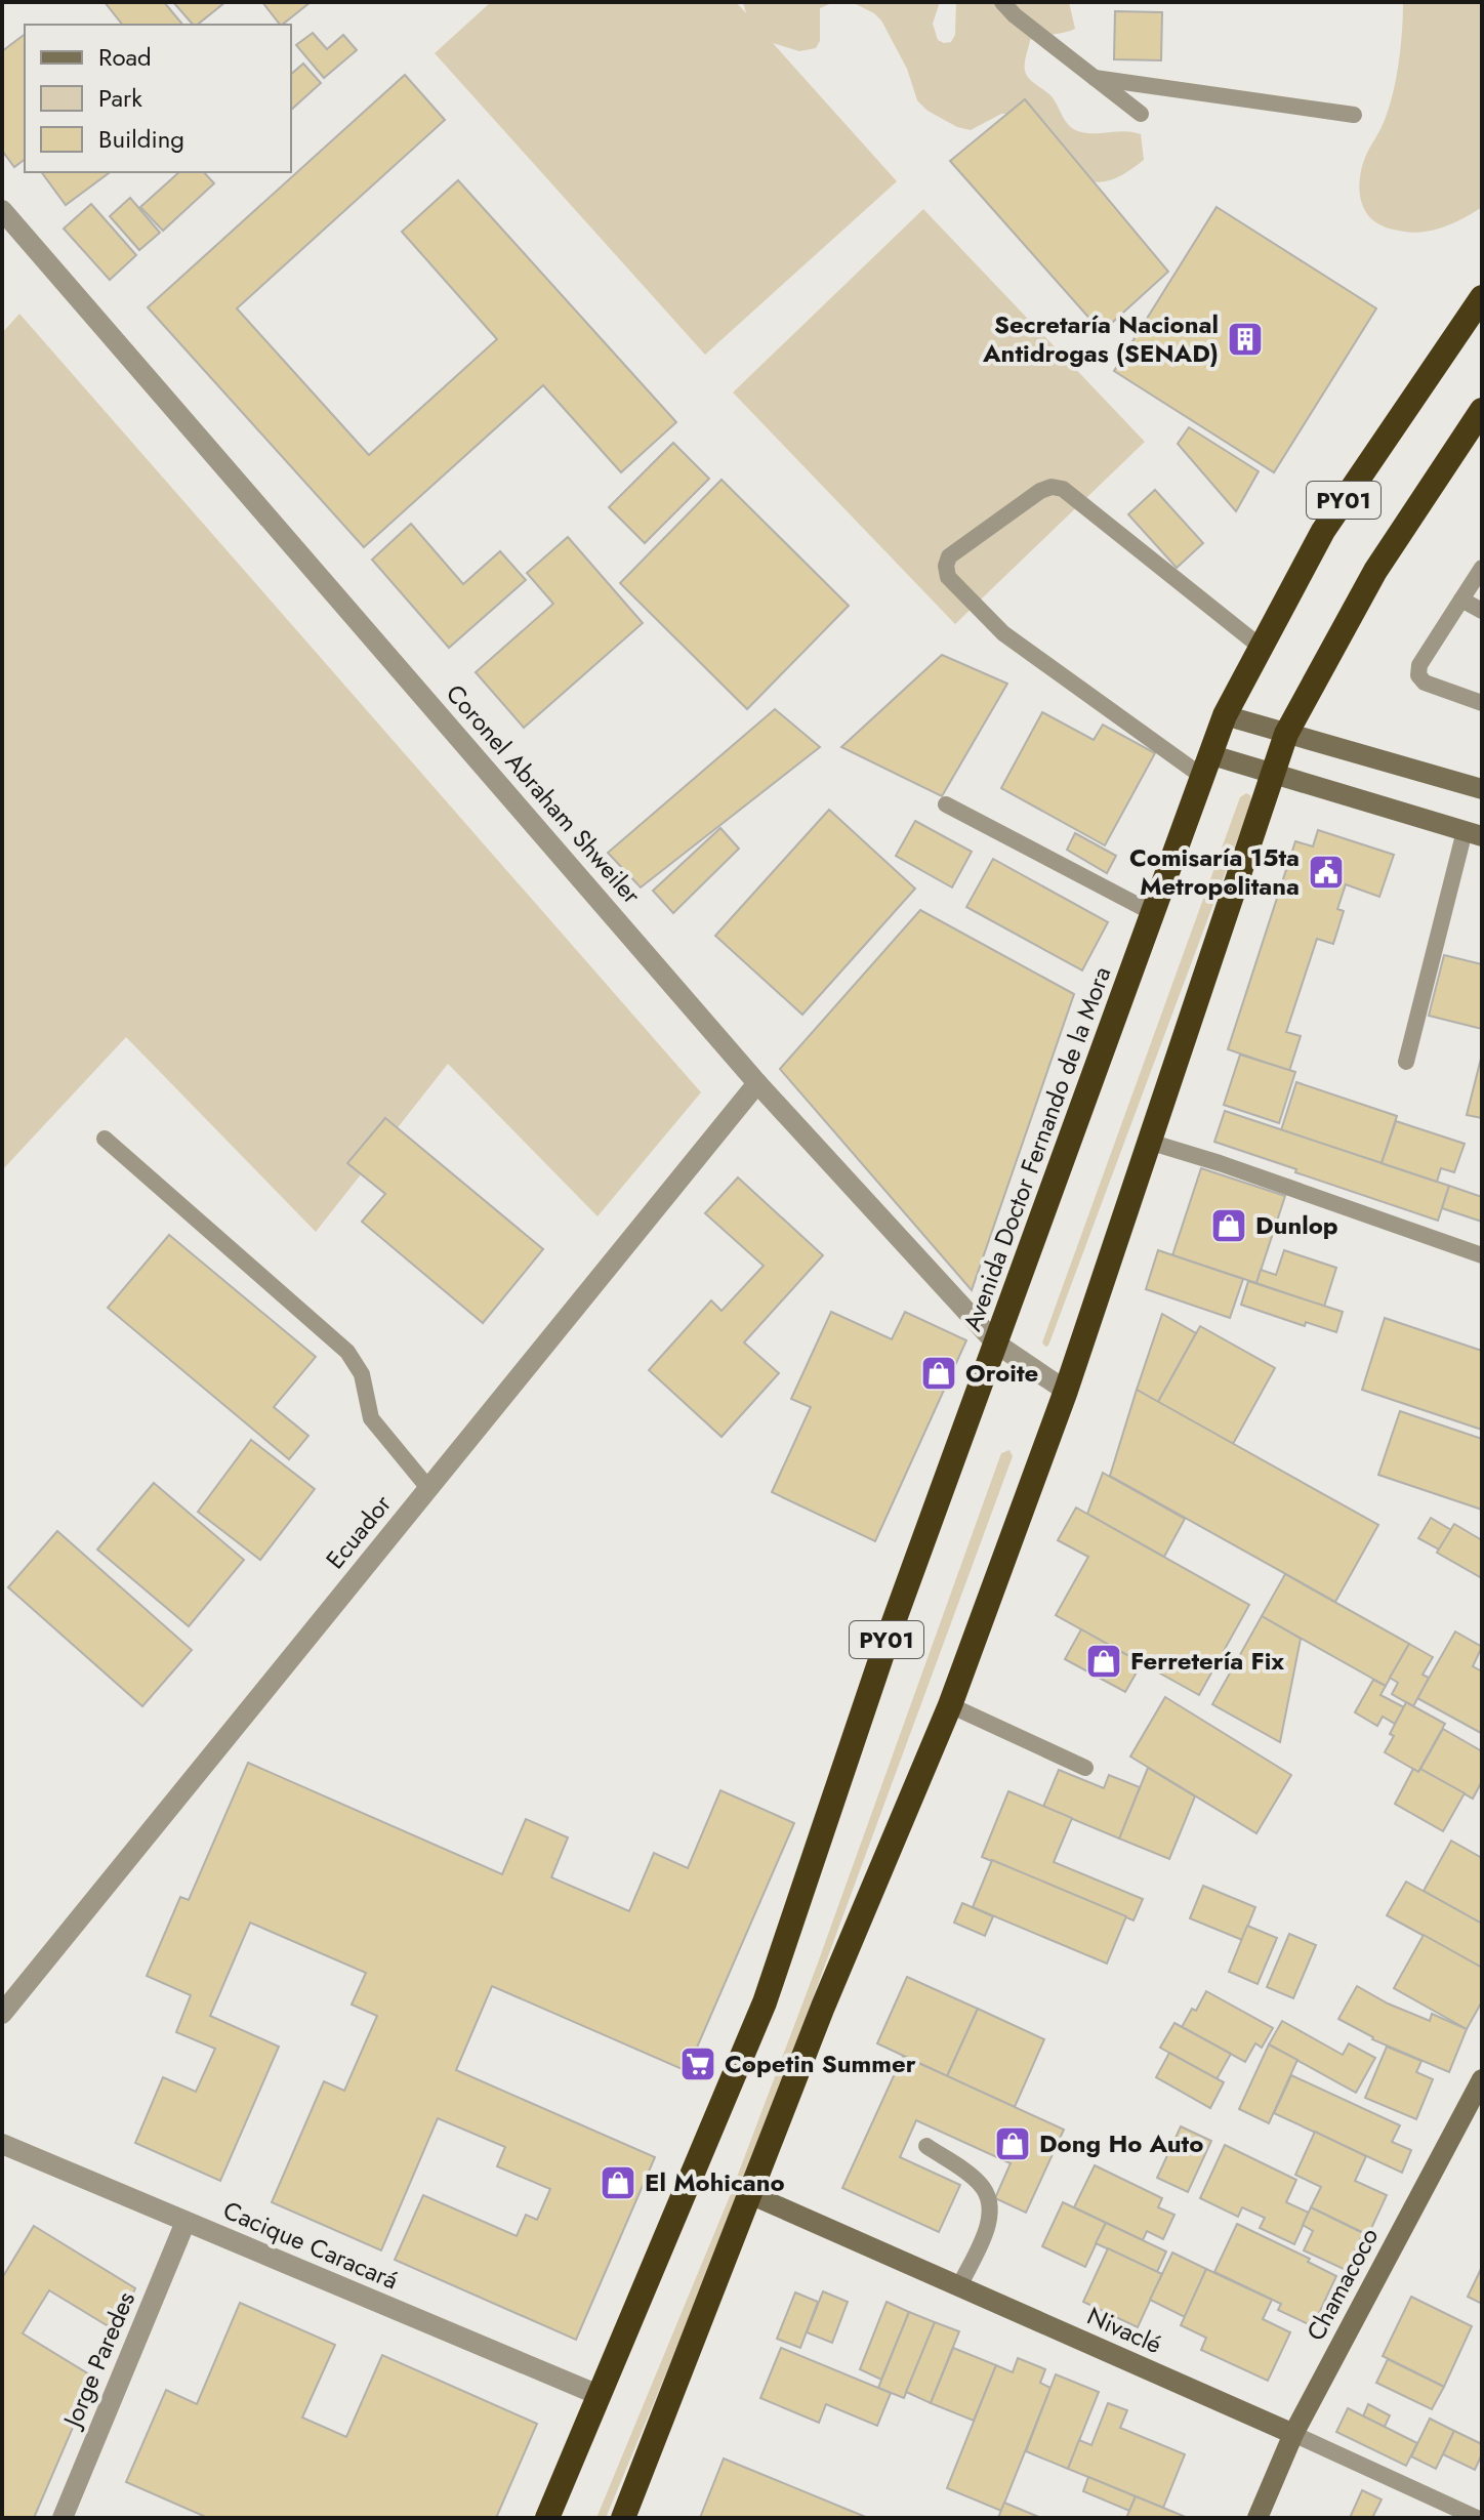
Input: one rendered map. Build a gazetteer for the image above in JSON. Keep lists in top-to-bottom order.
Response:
{
  "streets": {
    "highway": ["PY01", "Avenida Doctor Fernando de la Mora"],
    "street": [
      "Coronel Abraham Shweiler",
      "Ecuador",
      "Cacique Caracará",
      "Chamacoco",
      "Nivaclé",
      "Jorge Paredes"
    ]
  },
  "crossings": [
    ["PY01", "Coronel Abraham Shweiler"],
    ["PY01", "Nivaclé"],
    ["Coronel Abraham Shweiler", "Avenida Doctor Fernando de la Mora"],
    ["Coronel Abraham Shweiler", "Ecuador"],
    ["Avenida Doctor Fernando de la Mora", "Cacique Caracará"],
    ["Cacique Caracará", "Jorge Paredes"],
    ["Chamacoco", "Nivaclé"]
  ],
  "places": {
    "building": ["Secretaría Nacional Antidrogas (SENAD)"],
    "public building": ["Comisaría 15ta Metropolitana"],
    "shop": [
      "Dunlop",
      "Oroite",
      "Ferretería Fix",
      "Dong Ho Auto",
      "El Mohicano"
    ],
    "supermarket": ["Copetin Summer"]
  },
  "legend": ["Road", "Park", "Building"]
}
